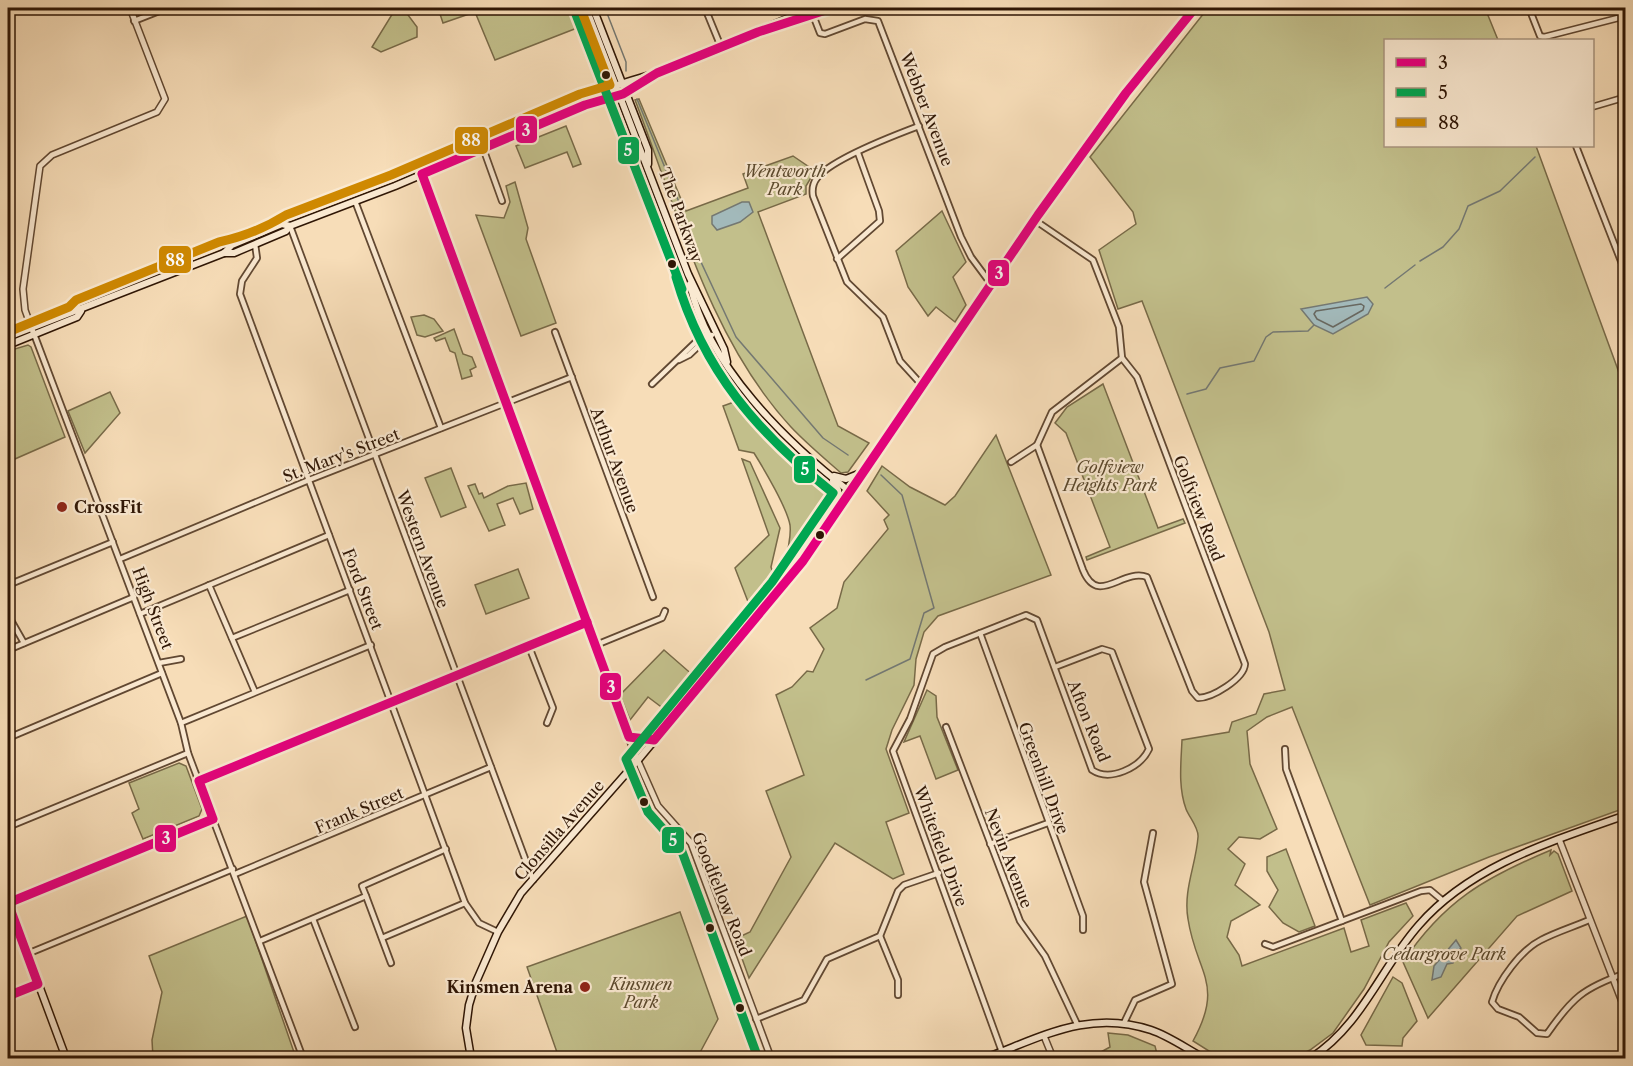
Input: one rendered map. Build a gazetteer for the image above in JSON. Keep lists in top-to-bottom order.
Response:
{
  "streets": {
    "main road": ["The Parkway", "Clonsilla Avenue"],
    "street": [
      "Webber Avenue",
      "St. Mary's Street",
      "Arthur Avenue",
      "Golfview Road",
      "Western Avenue",
      "Ford Street",
      "High Street",
      "Afton Road",
      "Greenhill Drive",
      "Frank Street",
      "Whitefield Drive",
      "Nevin Avenue",
      "Goodfellow Road"
    ]
  },
  "crossings": [
    ["Webber Avenue", "Clonsilla Avenue"],
    ["The Parkway", "Clonsilla Avenue"],
    ["St. Mary's Street", "Arthur Avenue"],
    ["St. Mary's Street", "Western Avenue"],
    ["St. Mary's Street", "Ford Street"],
    ["St. Mary's Street", "High Street"],
    ["St. Mary's Street", "Goodfellow Road"],
    ["Western Avenue", "Frank Street"],
    ["Western Avenue", "Clonsilla Avenue"],
    ["Ford Street", "Frank Street"],
    ["Ford Street", "Clonsilla Avenue"],
    ["High Street", "Frank Street"],
    ["Afton Road", "Greenhill Drive"],
    ["Afton Road", "Whitefield Drive"],
    ["Clonsilla Avenue", "Goodfellow Road"]
  ],
  "parks": [
    "Wentworth Park",
    "Golfview Heights Park",
    "Cedargrove Park",
    "Kinsmen Park"
  ],
  "places": ["CrossFit", "Kinsmen Arena"],
  "lines": ["transit line 3", "transit line 5", "transit line 88"],
  "legend": ["3", "5", "88"]
}
